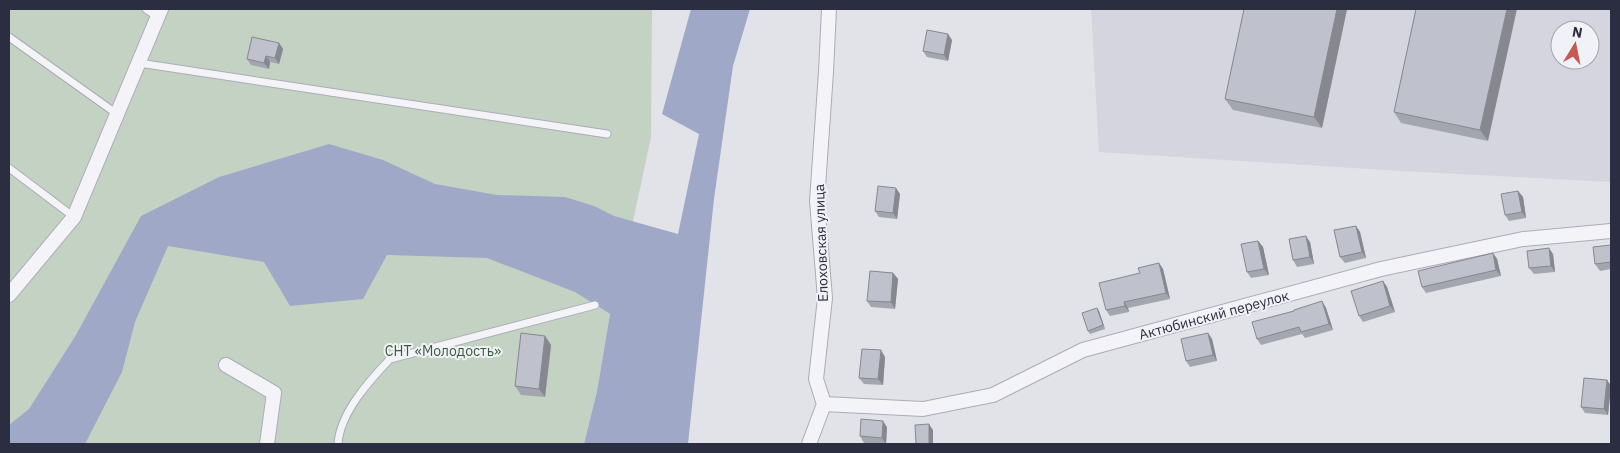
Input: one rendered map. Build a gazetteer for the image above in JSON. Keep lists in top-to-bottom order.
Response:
{
  "streets": {
    "street": ["Елоховская улица", "Актюбинский переулок"]
  },
  "crossings": [
    ["Елоховская улица", "Актюбинский переулок"]
  ],
  "parks": ["СНТ «Молодость»"],
  "north": "top"
}
